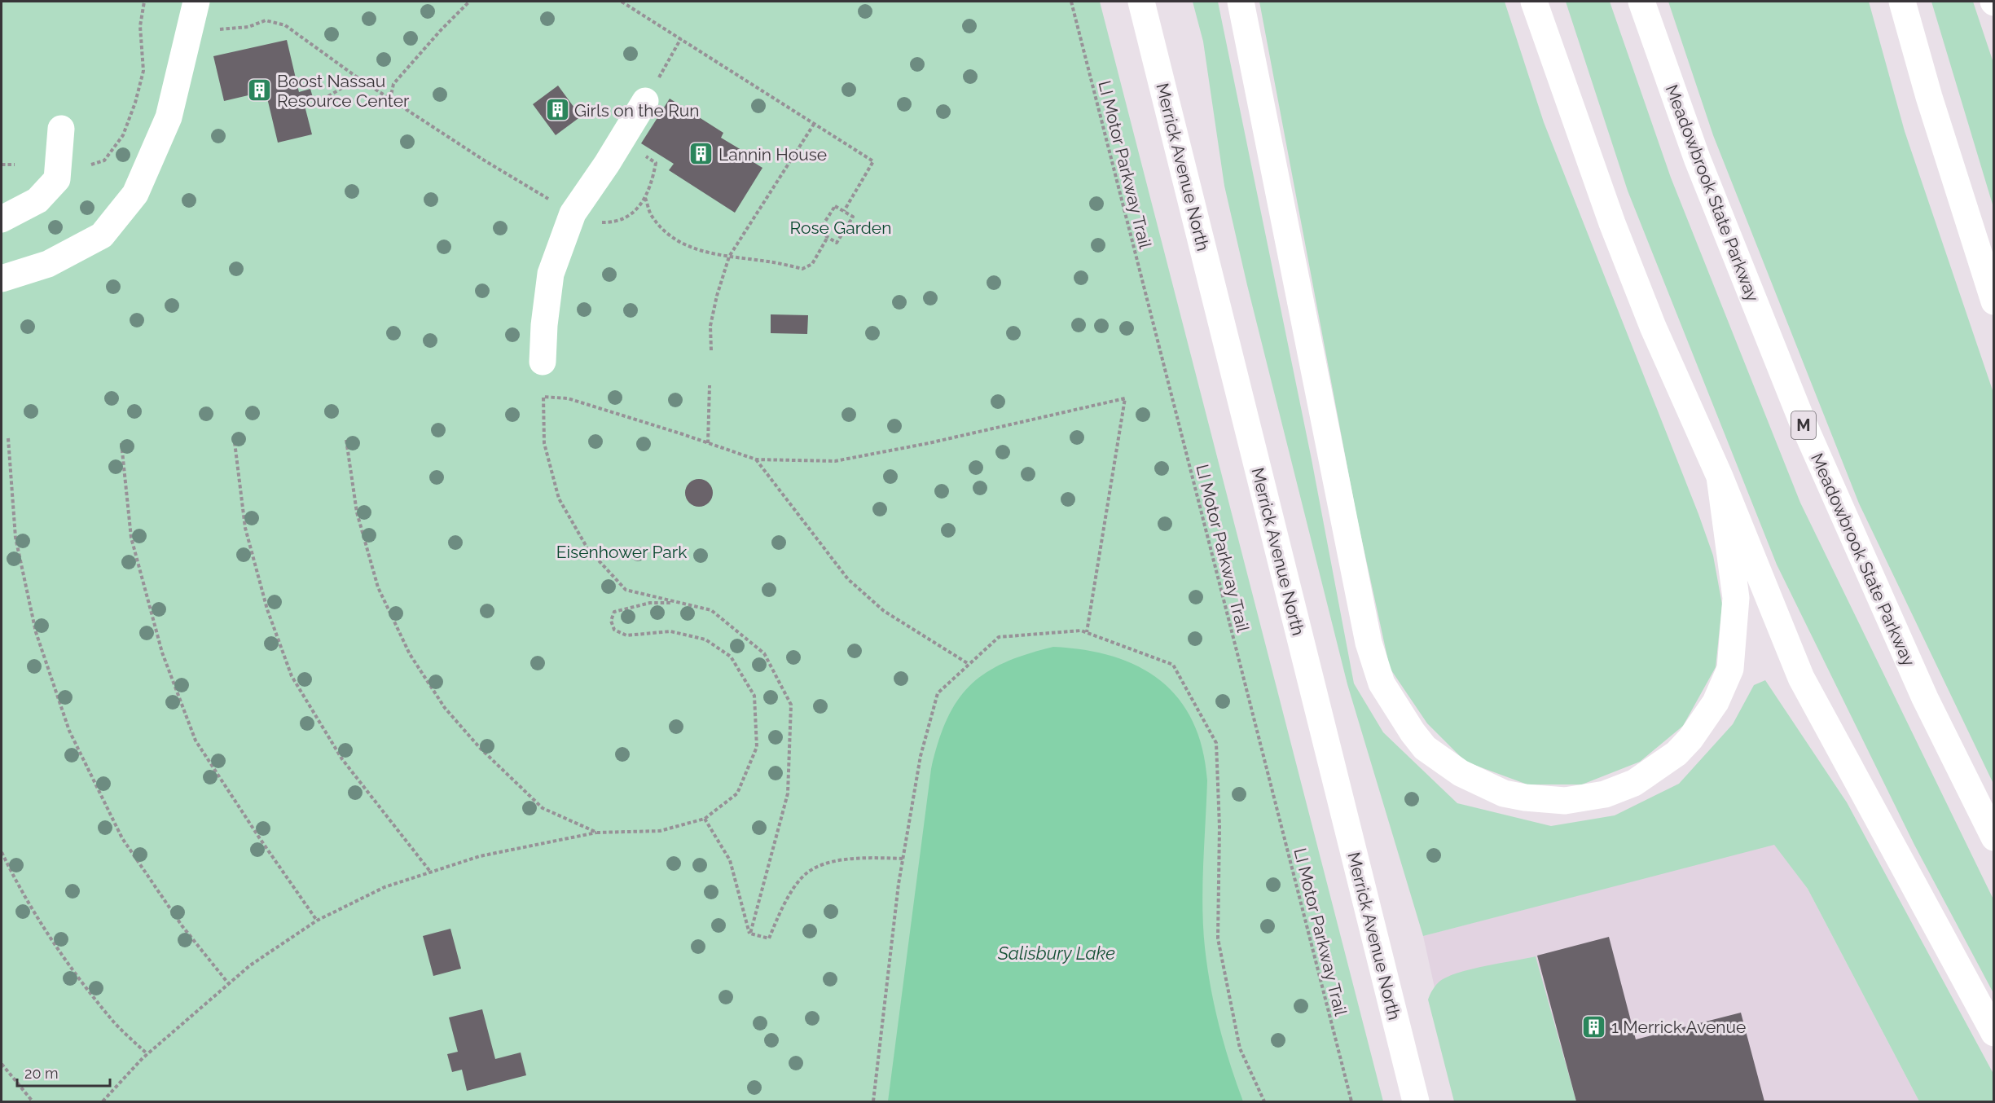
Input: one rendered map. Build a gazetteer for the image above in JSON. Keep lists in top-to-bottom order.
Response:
{
  "streets": {
    "main road": ["Merrick Avenue North", "Meadowbrook State Parkway", "M"],
    "path": ["LI Motor Parkway Trail"]
  },
  "water": ["Salisbury Lake"],
  "parks": ["Rose Garden", "Eisenhower Park"],
  "places": {
    "building": [
      "Boost Nassau Resource Center",
      "Girls on the Run",
      "Lannin House",
      "1 Merrick Avenue"
    ]
  },
  "scale_bar": "20 m"
}
